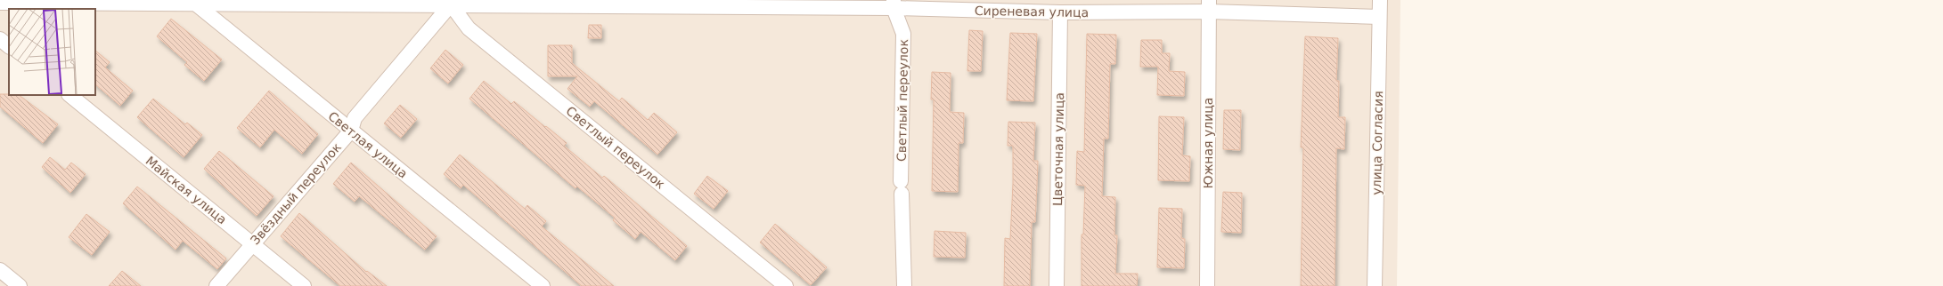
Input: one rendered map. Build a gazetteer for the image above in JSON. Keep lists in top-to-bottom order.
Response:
{
  "streets": {
    "street": [
      "Сиреневая улица",
      "Светлый переулок",
      "Южная улица",
      "улица Согласия",
      "Светлая улица",
      "Цветочная улица",
      "Майская улица",
      "Звёздный переулок"
    ]
  },
  "crossings": [
    ["Сиреневая улица", "Светлый переулок"],
    ["Сиреневая улица", "Южная улица"],
    ["Сиреневая улица", "улица Согласия"],
    ["Сиреневая улица", "Светлая улица"],
    ["Сиреневая улица", "Цветочная улица"],
    ["Сиреневая улица", "Звёздный переулок"],
    ["Светлый переулок", "Звёздный переулок"],
    ["Светлая улица", "Звёздный переулок"],
    ["Майская улица", "Звёздный переулок"]
  ]
}
